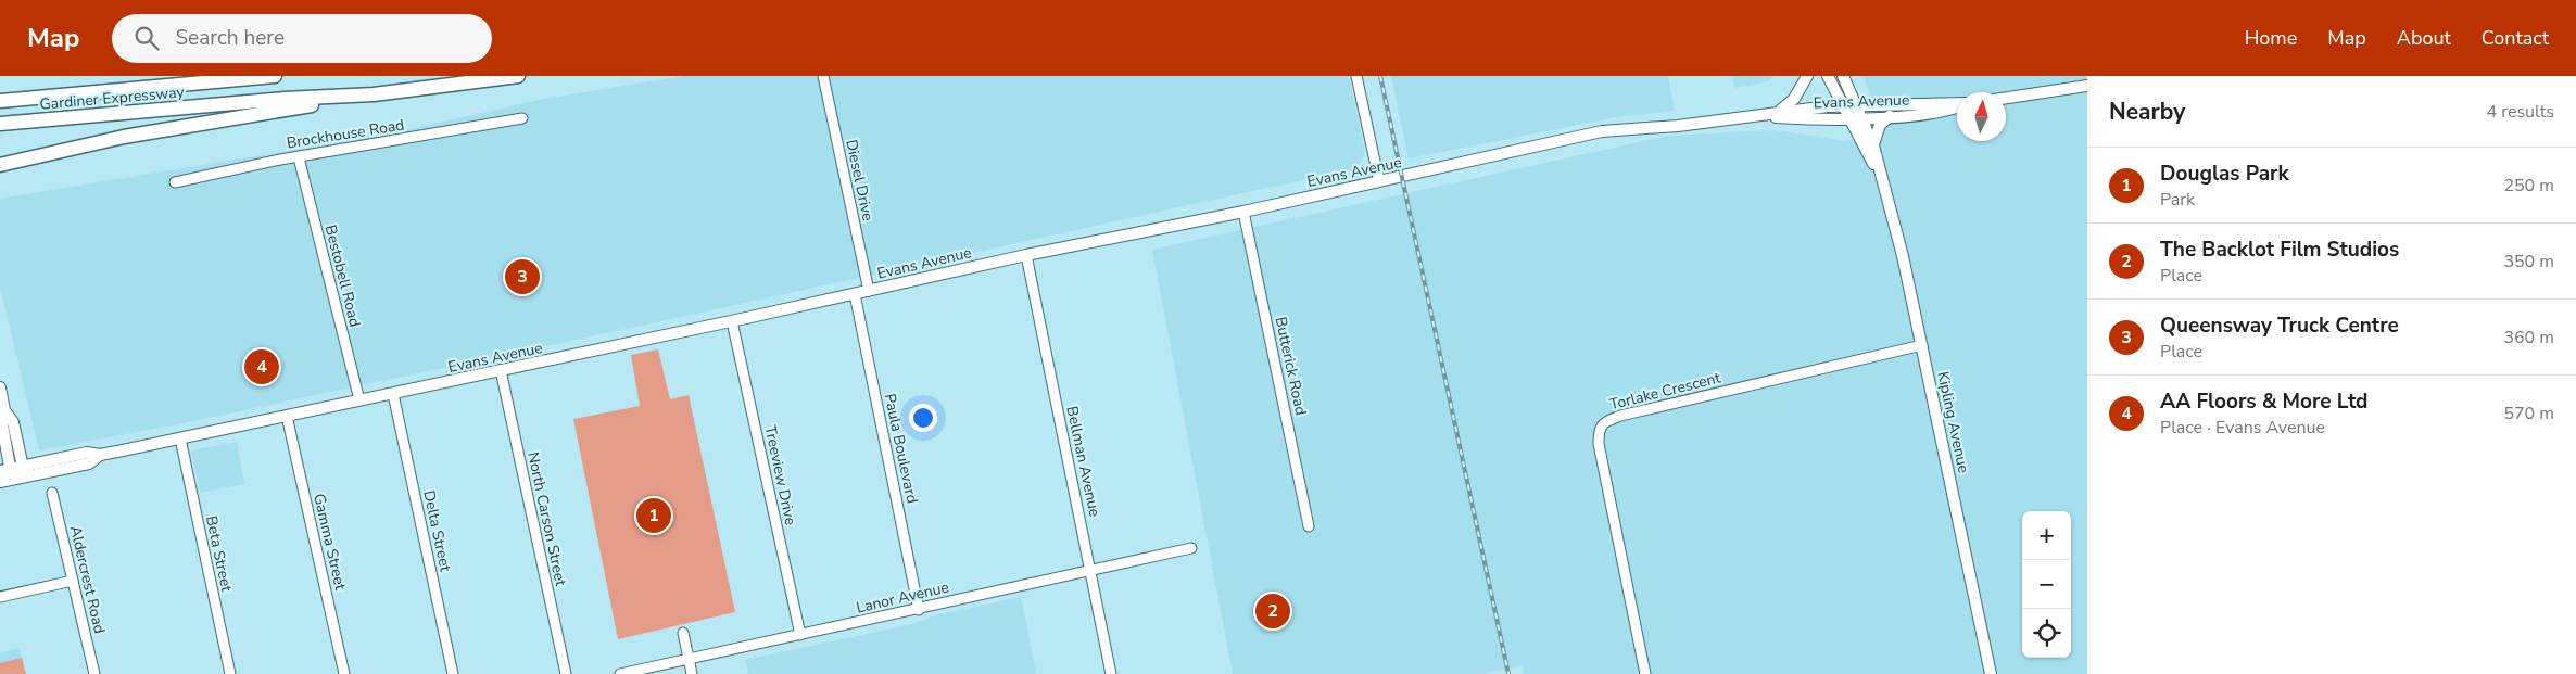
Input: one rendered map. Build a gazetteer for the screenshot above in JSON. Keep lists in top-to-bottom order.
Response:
{
  "streets": {
    "highway": ["Gardiner Expressway"],
    "main road": ["Evans Avenue", "Kipling Avenue"],
    "street": [
      "Brockhouse Road",
      "Diesel Drive",
      "Bestobell Road",
      "Butterick Road",
      "Torlake Crescent",
      "Paula Boulevard",
      "Bellman Avenue",
      "Treeview Drive",
      "North Carson Street",
      "Delta Street",
      "Gamma Street",
      "Beta Street",
      "Aldercrest Road",
      "Lanor Avenue"
    ]
  },
  "crossings": [
    ["Evans Avenue", "Diesel Drive"],
    ["Evans Avenue", "Bestobell Road"],
    ["Evans Avenue", "Butterick Road"],
    ["Evans Avenue", "Kipling Avenue"],
    ["Evans Avenue", "Paula Boulevard"],
    ["Evans Avenue", "Bellman Avenue"],
    ["Evans Avenue", "Treeview Drive"],
    ["Evans Avenue", "North Carson Street"],
    ["Evans Avenue", "Delta Street"],
    ["Evans Avenue", "Gamma Street"],
    ["Evans Avenue", "Beta Street"],
    ["Brockhouse Road", "Bestobell Road"],
    ["Torlake Crescent", "Kipling Avenue"],
    ["Paula Boulevard", "Lanor Avenue"],
    ["Bellman Avenue", "Lanor Avenue"],
    ["Treeview Drive", "Lanor Avenue"]
  ],
  "north": "top",
  "page": {
    "header": "Map",
    "search": "Search here",
    "nav": [
      "Home",
      "Map",
      "About",
      "Contact"
    ],
    "heading": ["Nearby", "4 results"],
    "list": [
      {
        "mark": "1",
        "name": "Douglas Park",
        "note": "Park",
        "value": "250 m"
      },
      {
        "mark": "2",
        "name": "The Backlot Film Studios",
        "note": "Place",
        "value": "350 m"
      },
      {
        "mark": "3",
        "name": "Queensway Truck Centre",
        "note": "Place",
        "value": "360 m"
      },
      {
        "mark": "4",
        "name": "AA Floors & More Ltd",
        "note": "Place · Evans Avenue",
        "value": "570 m"
      }
    ],
    "pins": [
      "3",
      "4",
      "1",
      "2"
    ],
    "map_buttons": ["+", "−"]
  }
}
